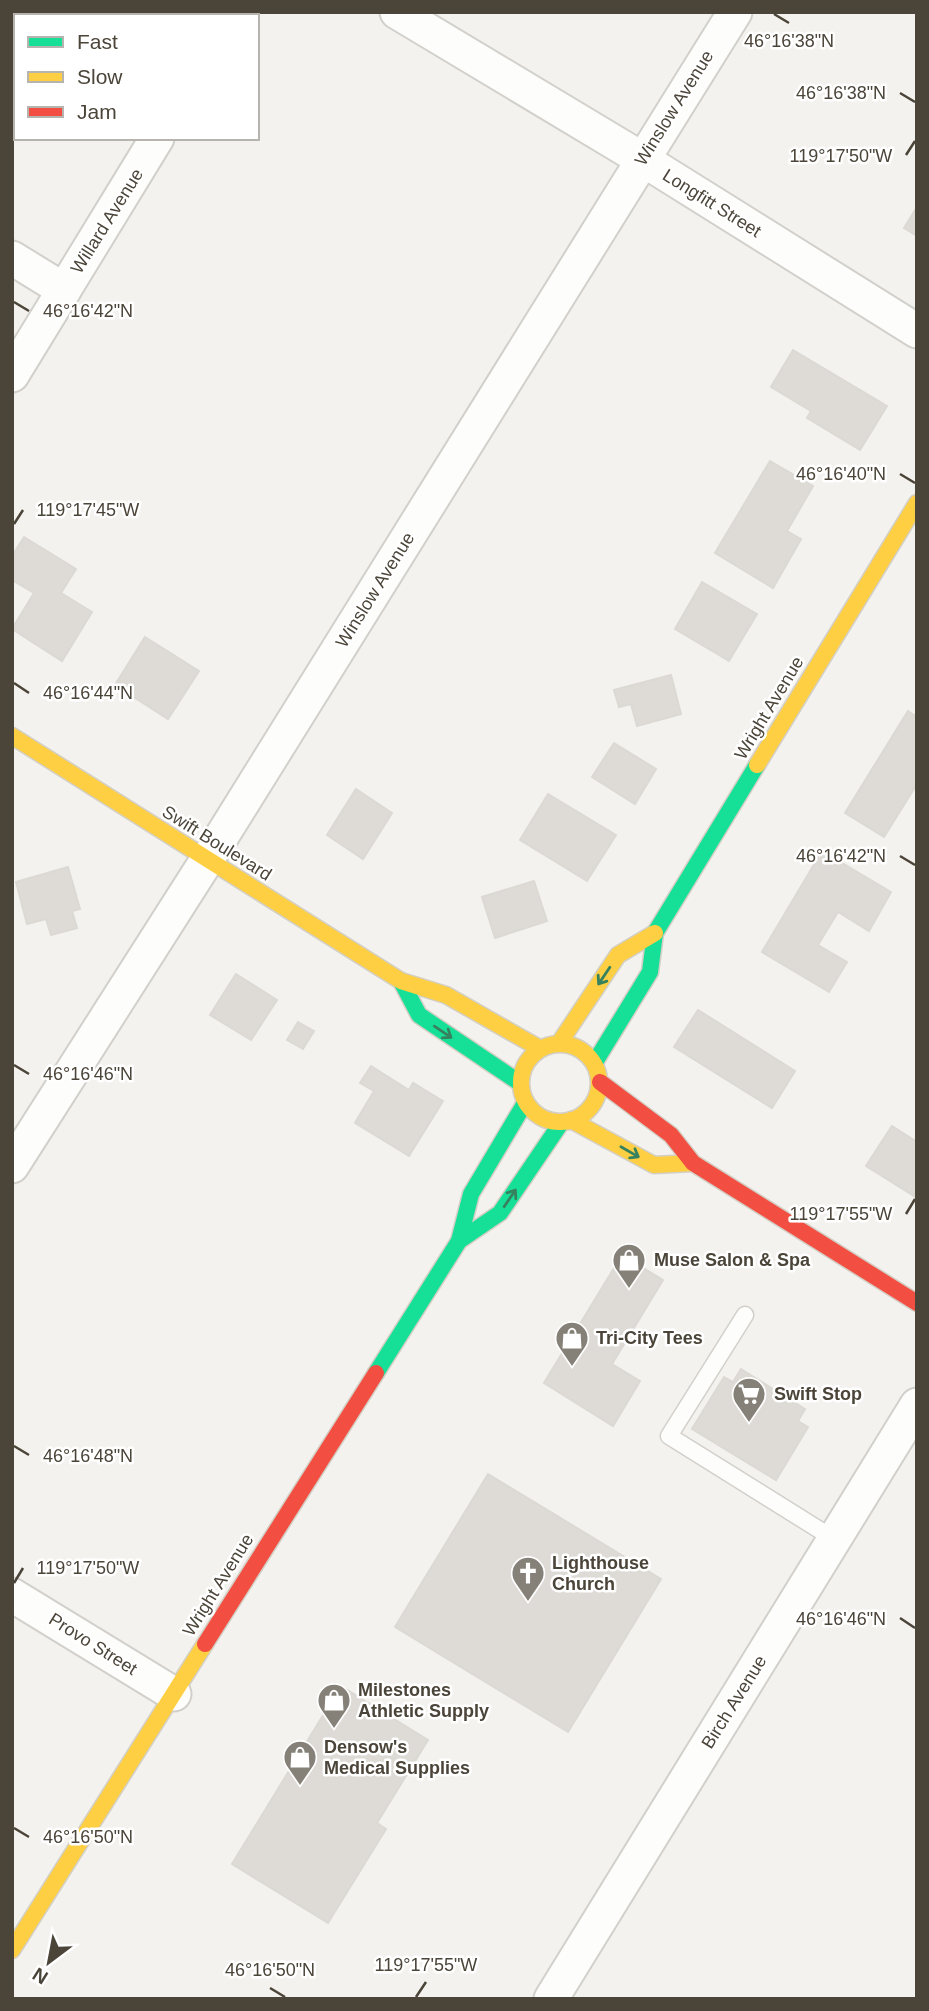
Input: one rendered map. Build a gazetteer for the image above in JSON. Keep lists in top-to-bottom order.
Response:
{
  "streets": {
    "street": [
      "Winslow Avenue",
      "Longfitt Street",
      "Willard Avenue",
      "Wright Avenue",
      "Swift Boulevard",
      "Provo Street",
      "Birch Avenue"
    ]
  },
  "crossings": [
    ["Winslow Avenue", "Longfitt Street"],
    ["Winslow Avenue", "Swift Boulevard"],
    ["Wright Avenue", "Swift Boulevard"],
    ["Wright Avenue", "Provo Street"]
  ],
  "places": {
    "shop": [
      "Muse Salon & Spa",
      "Tri-City Tees",
      "Milestones Athletic Supply",
      "Densow's Medical Supplies"
    ],
    "supermarket": ["Swift Stop"],
    "church": ["Lighthouse Church"]
  },
  "legend": ["Fast", "Slow", "Jam"],
  "north": "bottom left",
  "coordinates": [
    "46°16'38\"N",
    "119°17'50\"W",
    "46°16'42\"N",
    "46°16'40\"N",
    "119°17'45\"W",
    "46°16'44\"N",
    "46°16'46\"N",
    "119°17'55\"W",
    "46°16'48\"N",
    "46°16'50\"N"
  ]
}
